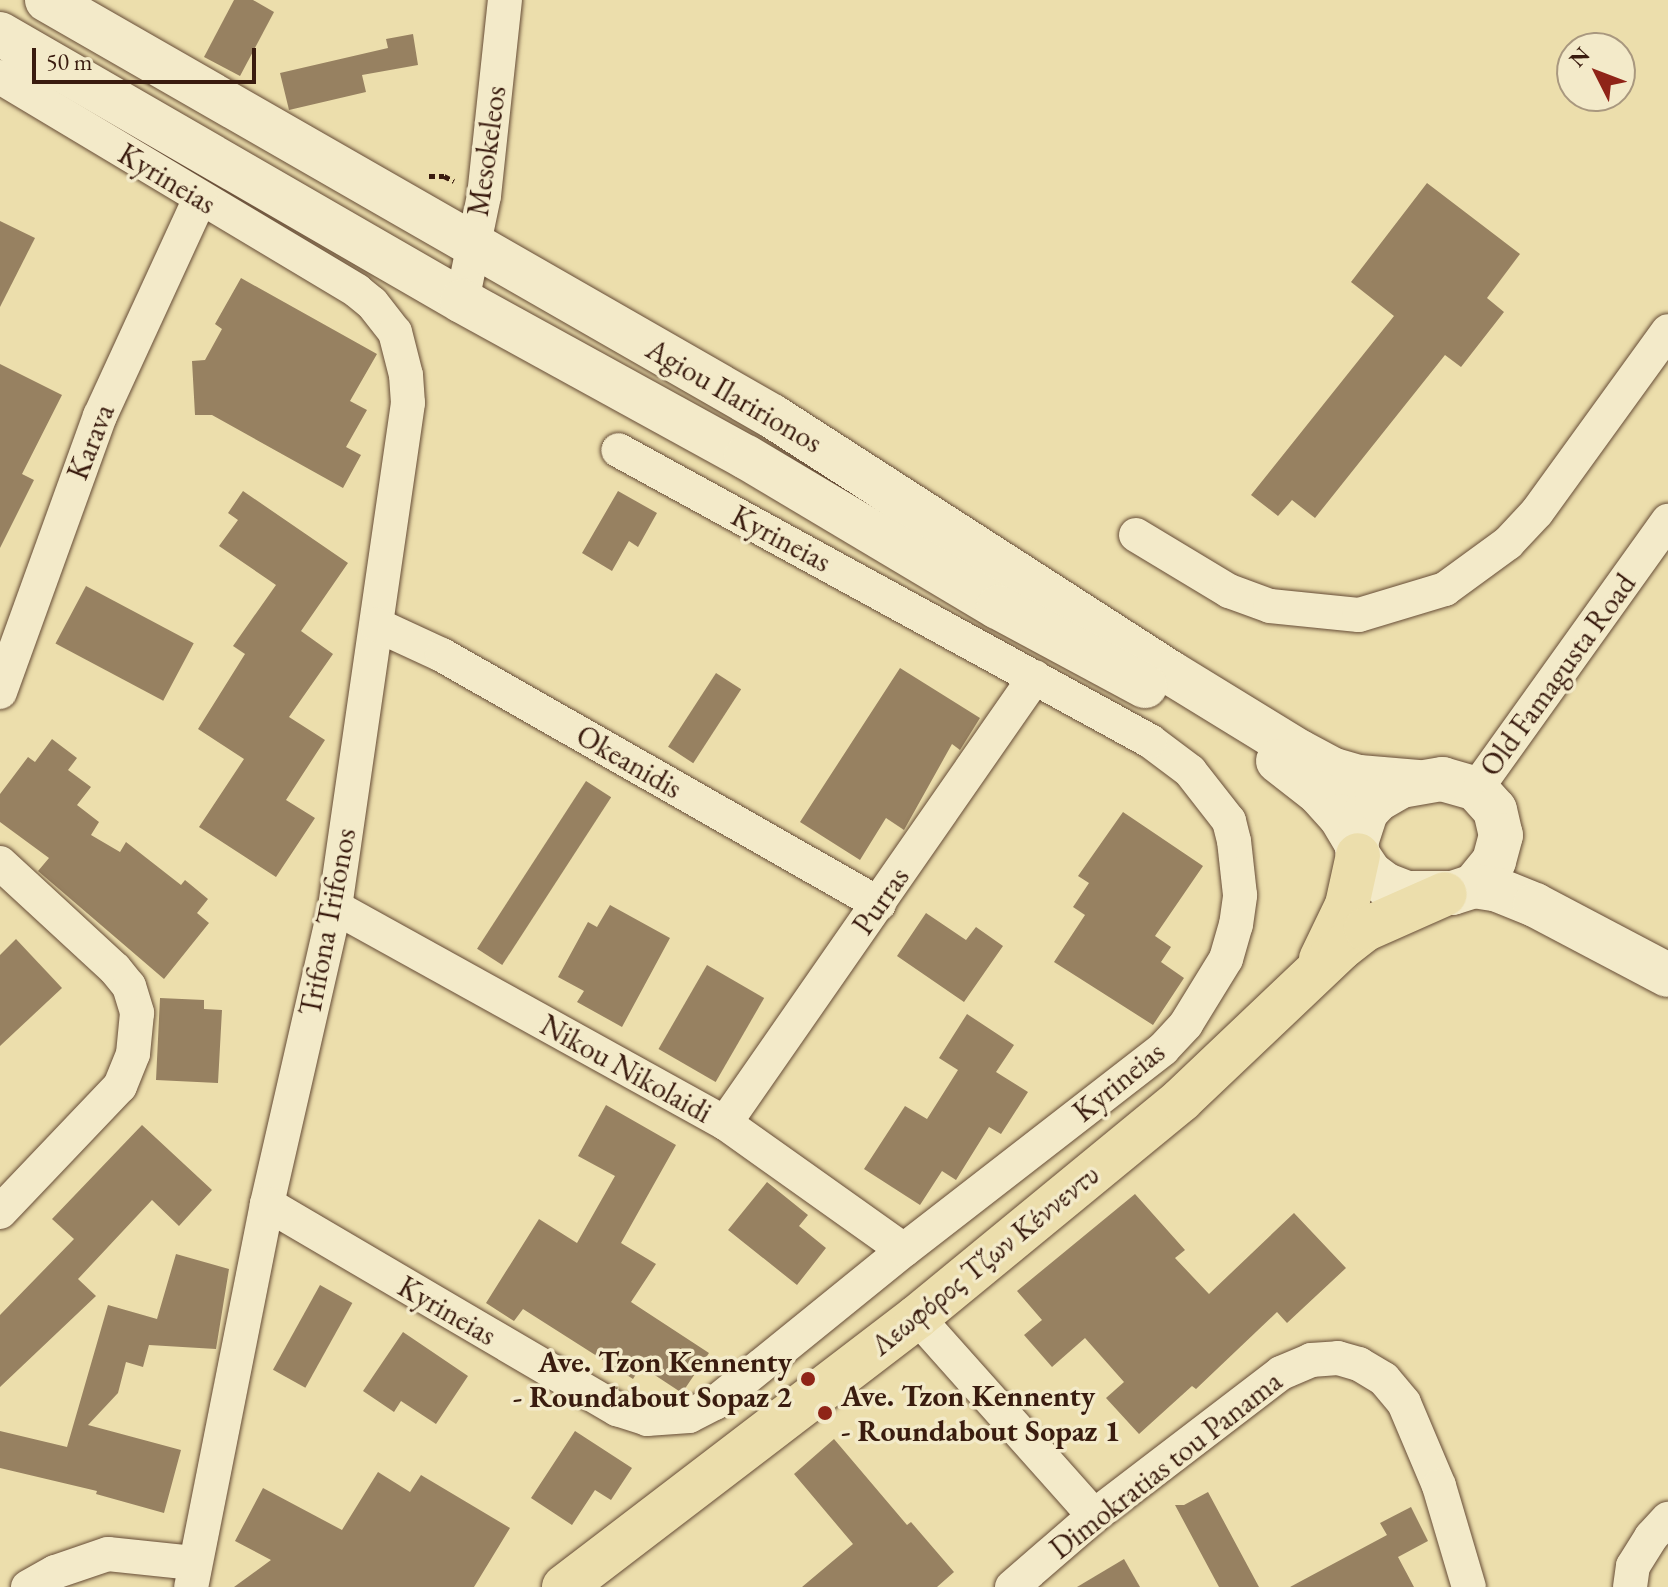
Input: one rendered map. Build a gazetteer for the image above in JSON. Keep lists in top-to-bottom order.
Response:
{
  "streets": {
    "main road": ["Agiou Ilaririonos", "Λεωφόρος Τζων Κέννεντυ"],
    "street": [
      "Mesokeleos",
      "Kyrineias",
      "Karava",
      "Old Famagusta Road",
      "Okeanidis",
      "Purras",
      "Trifona Trifonos",
      "Nikou Nikolaidi",
      "Dimokratias tou Panama"
    ]
  },
  "crossings": [
    ["Mesokeleos", "Agiou Ilaririonos"],
    ["Kyrineias", "Karava"],
    ["Kyrineias", "Purras"],
    ["Kyrineias", "Trifona Trifonos"],
    ["Kyrineias", "Nikou Nikolaidi"],
    ["Agiou Ilaririonos", "Old Famagusta Road"],
    ["Agiou Ilaririonos", "Λεωφόρος Τζων Κέννεντυ"],
    ["Old Famagusta Road", "Λεωφόρος Τζων Κέννεντυ"],
    ["Okeanidis", "Purras"],
    ["Okeanidis", "Trifona Trifonos"],
    ["Purras", "Nikou Nikolaidi"],
    ["Trifona Trifonos", "Nikou Nikolaidi"]
  ],
  "places": ["Ave. Tzon Kennenty - Roundabout Sopaz 2", "Ave. Tzon Kennenty - Roundabout Sopaz 1"],
  "scale_bar": "50 m",
  "north": "top left"
}
